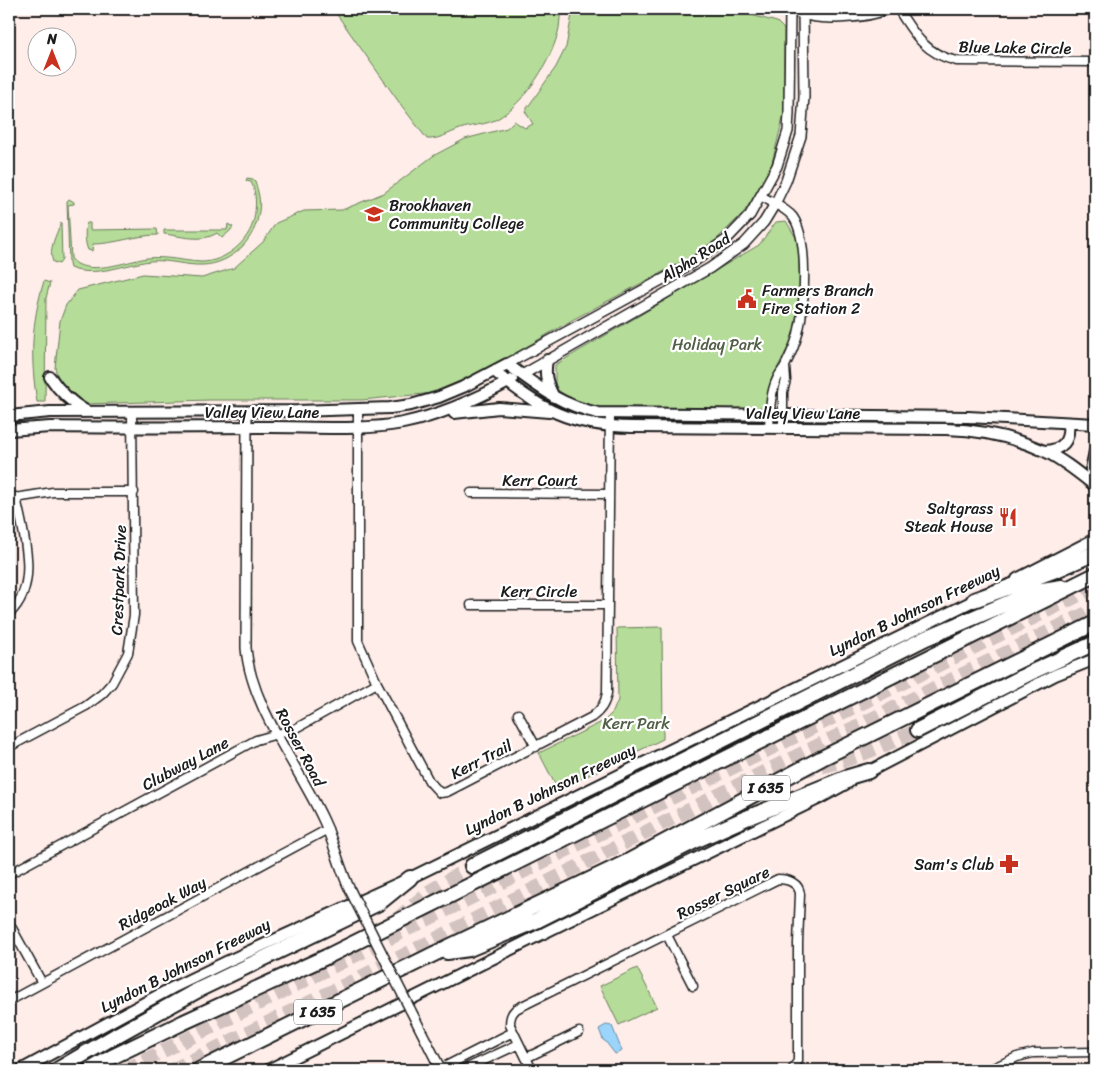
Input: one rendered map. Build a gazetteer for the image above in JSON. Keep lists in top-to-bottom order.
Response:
{
  "streets": {
    "highway": ["I 635"],
    "main road": ["Valley View Lane", "Lyndon B Johnson Freeway"],
    "street": [
      "Blue Lake Circle",
      "Alpha Road",
      "Kerr Court",
      "Crestpark Drive",
      "Kerr Circle",
      "Rosser Road",
      "Kerr Trail",
      "Clubway Lane",
      "Rosser Square",
      "Ridgeoak Way"
    ]
  },
  "crossings": [
    ["Alpha Road", "Valley View Lane"],
    ["Valley View Lane", "Crestpark Drive"],
    ["Valley View Lane", "Rosser Road"],
    ["Valley View Lane", "Kerr Trail"],
    ["Kerr Court", "Kerr Trail"],
    ["Kerr Circle", "Kerr Trail"],
    ["Rosser Road", "Clubway Lane"],
    ["Rosser Road", "Ridgeoak Way"],
    ["Kerr Trail", "Clubway Lane"]
  ],
  "parks": ["Holiday Park", "Kerr Park"],
  "places": {
    "school or university": ["Brookhaven Community College"],
    "public building": ["Farmers Branch Fire Station 2"],
    "restaurant": ["Saltgrass Steak House"],
    "pharmacy": ["Sam's Club"]
  },
  "north": "top"
}
